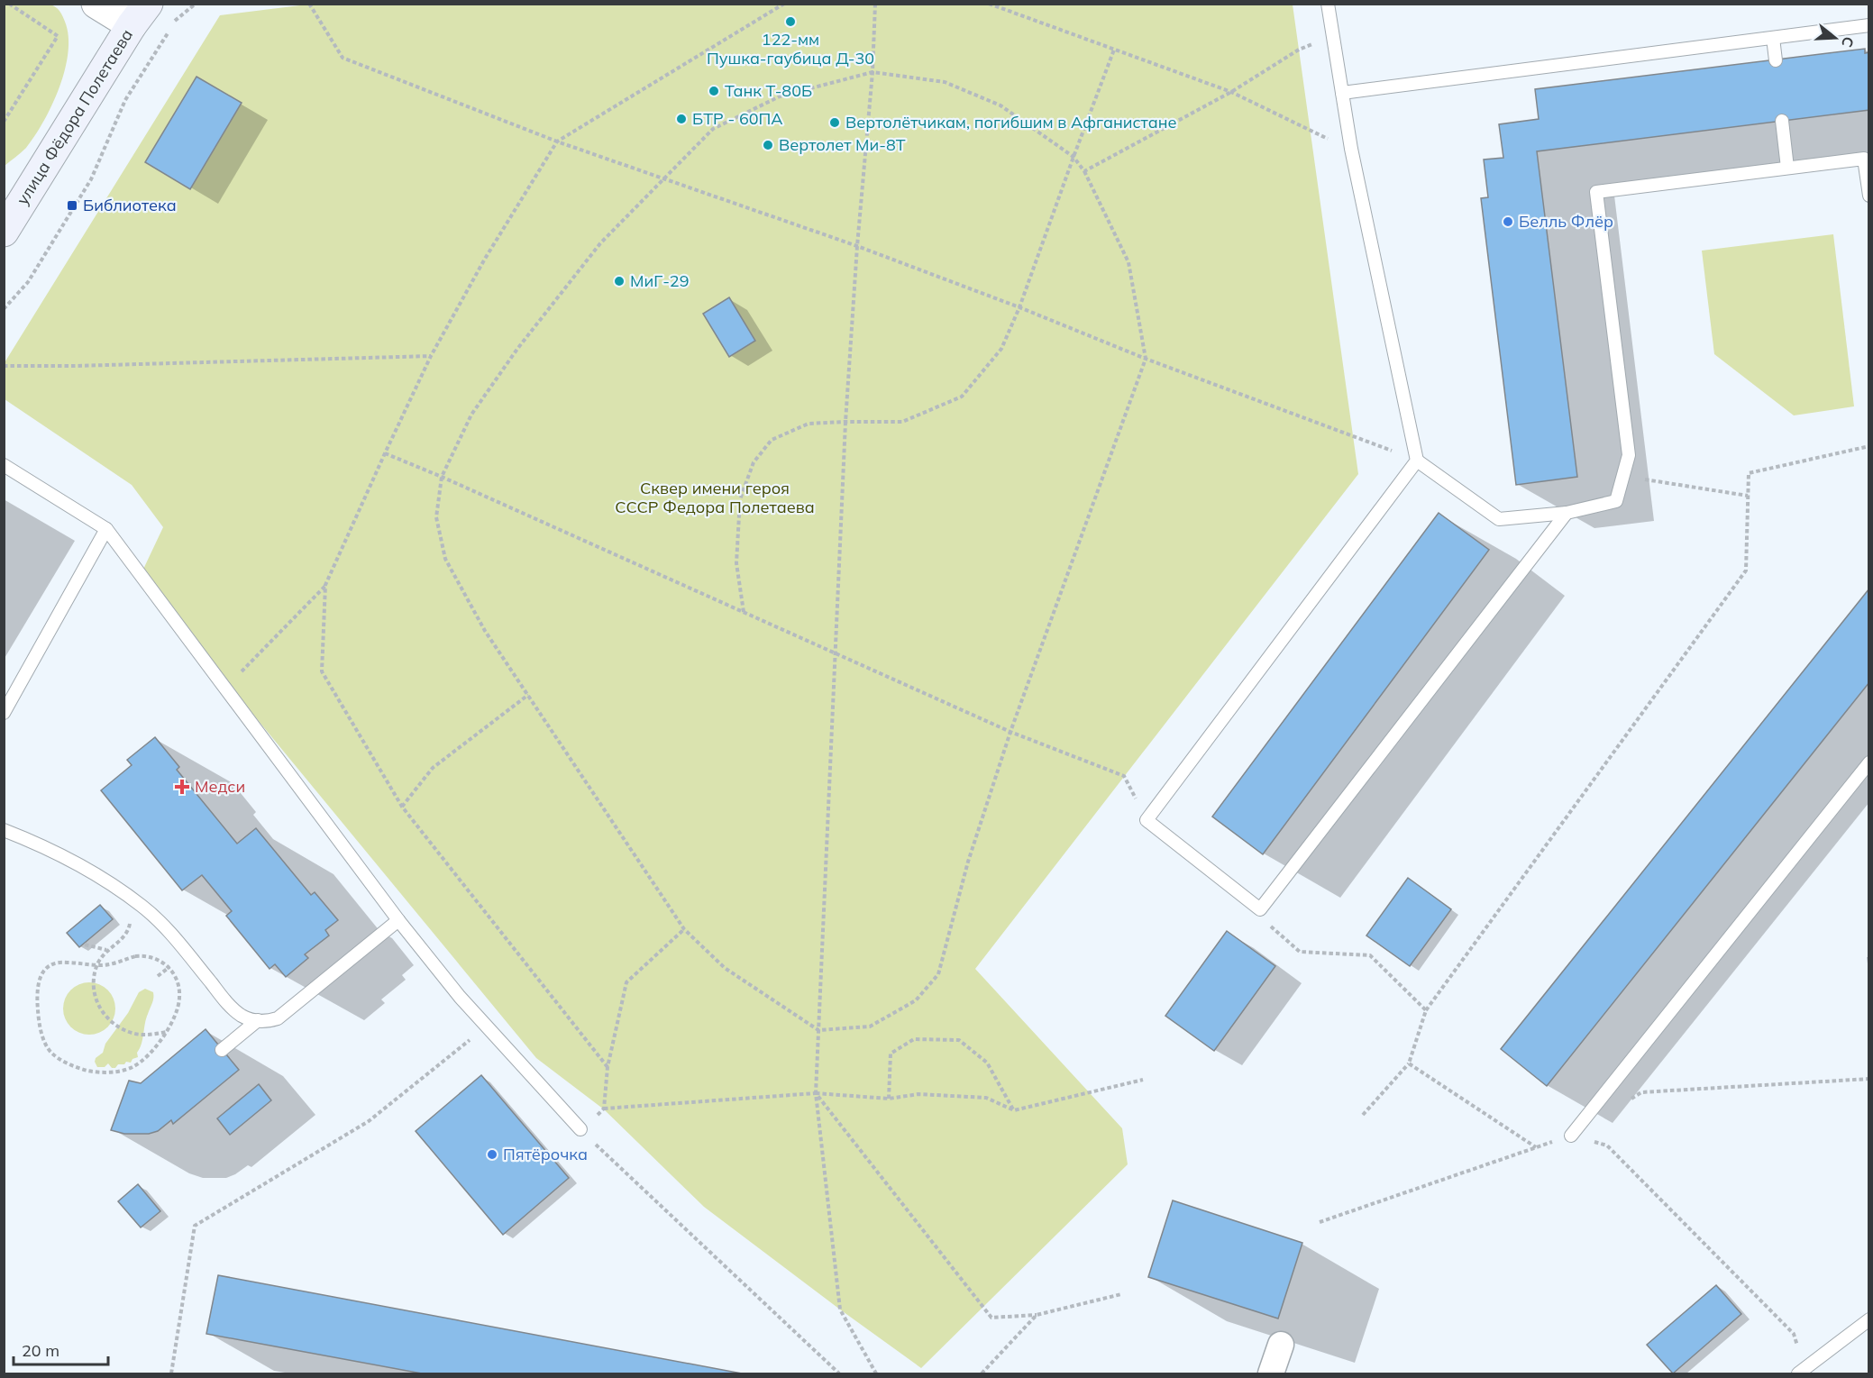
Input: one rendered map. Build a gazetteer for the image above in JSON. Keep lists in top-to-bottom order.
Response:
{
  "streets": {
    "main road": ["улица Фёдора Полетаева"]
  },
  "parks": ["Сквер имени героя СССР Федора Полетаева"],
  "places": {
    "other": [
      "122-мм Пушка-гаубица Д-30",
      "Танк Т-80Б",
      "БТР - 60ПА",
      "Вертолётчикам, погибшим в Афганистане",
      "Вертолет Ми-8Т",
      "Белль Флёр",
      "МиГ-29",
      "Пятёрочка"
    ],
    "transit": ["Библиотека"],
    "health": ["Медси"]
  },
  "scale_bar": "20 m",
  "north": "right"
}
